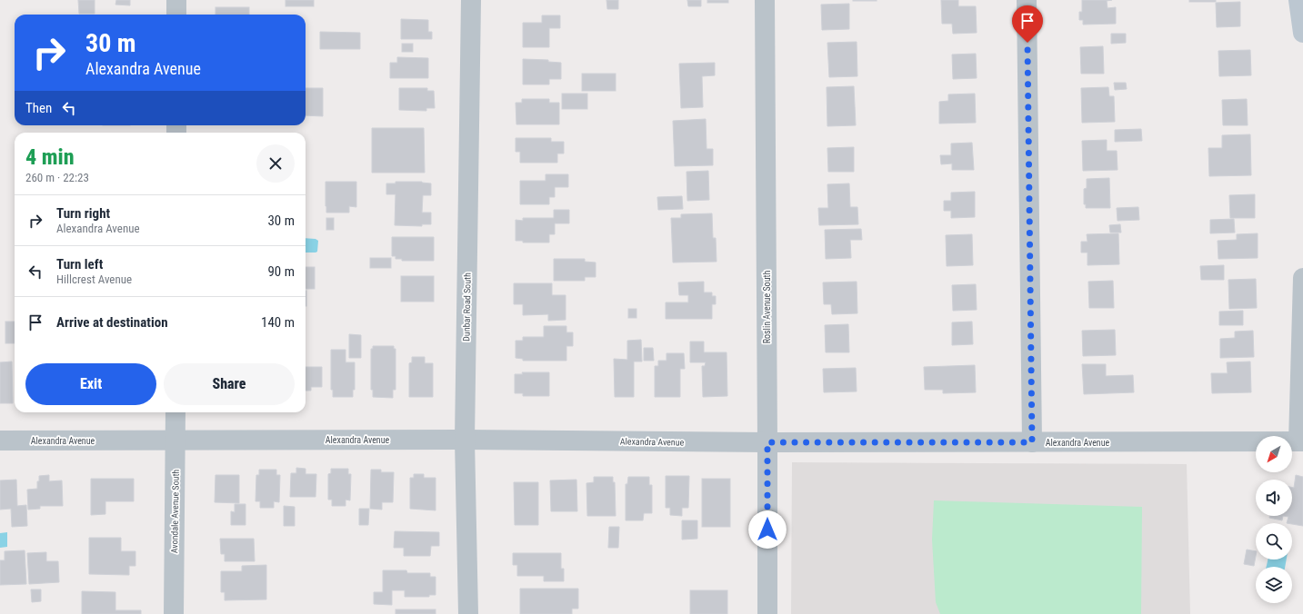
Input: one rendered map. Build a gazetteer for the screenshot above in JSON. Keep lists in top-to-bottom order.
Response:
{
  "streets": {
    "street": [
      "Dunbar Road South",
      "Roslin Avenue South",
      "Alexandra Avenue",
      "Avondale Avenue South"
    ]
  },
  "crossings": [
    ["Dunbar Road South", "Alexandra Avenue"],
    ["Roslin Avenue South", "Alexandra Avenue"],
    ["Alexandra Avenue", "Avondale Avenue South"]
  ],
  "north": "bottom left",
  "page": {
    "turn": ["30 m", "Alexandra Avenue"],
    "then": "Then",
    "heading": ["4 min", "260 m · 22:23"],
    "list": [
      {
        "name": "Turn right",
        "note": "Alexandra Avenue",
        "value": "30 m"
      },
      {
        "name": "Turn left",
        "note": "Hillcrest Avenue",
        "value": "90 m"
      },
      {
        "name": "Arrive at destination",
        "value": "140 m"
      }
    ],
    "buttons": ["Exit", "Share"]
  }
}
